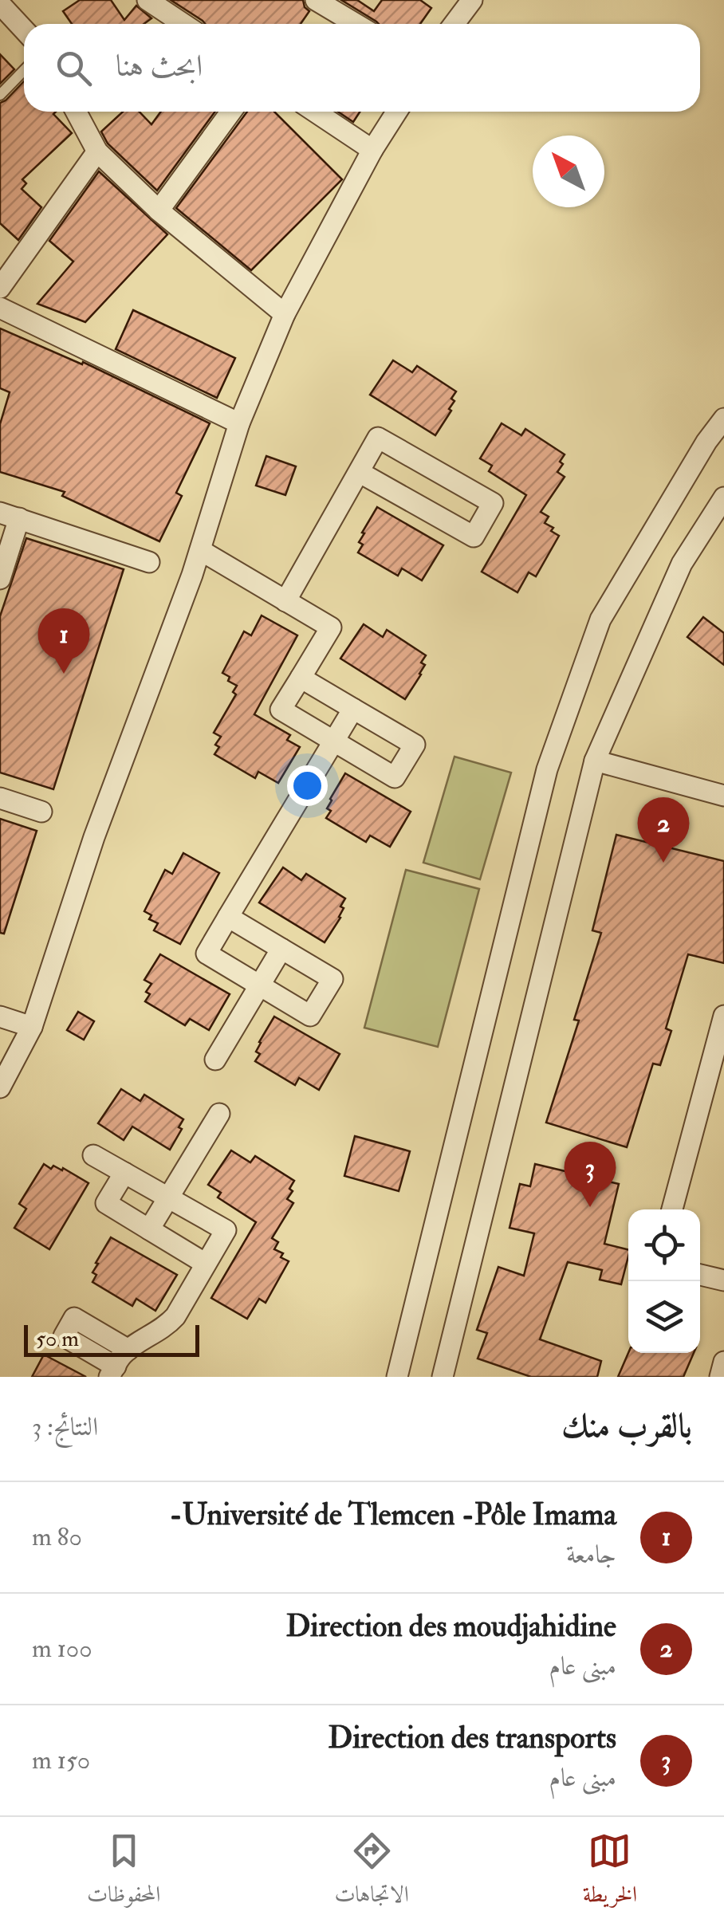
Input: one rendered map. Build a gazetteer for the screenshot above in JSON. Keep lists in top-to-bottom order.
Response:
{
  "scale_bar": "50 m",
  "north": "top left",
  "page": {
    "search": "ابحث هنا",
    "pins": ["1", "2", "3"],
    "scale": "50 m",
    "heading": ["بالقرب منك", "النتائج: 3"],
    "list": [
      {
        "mark": "1",
        "name": "Université de Tlemcen -Pôle Imama-",
        "note": "جامعة",
        "value": "80 m"
      },
      {
        "mark": "2",
        "name": "Direction des moudjahidine",
        "note": "مبنى عام",
        "value": "100 m"
      },
      {
        "mark": "3",
        "name": "Direction des transports",
        "note": "مبنى عام",
        "value": "150 m"
      }
    ],
    "nav": ["الخريطة", "الاتجاهات", "المحفوظات"]
  }
}
